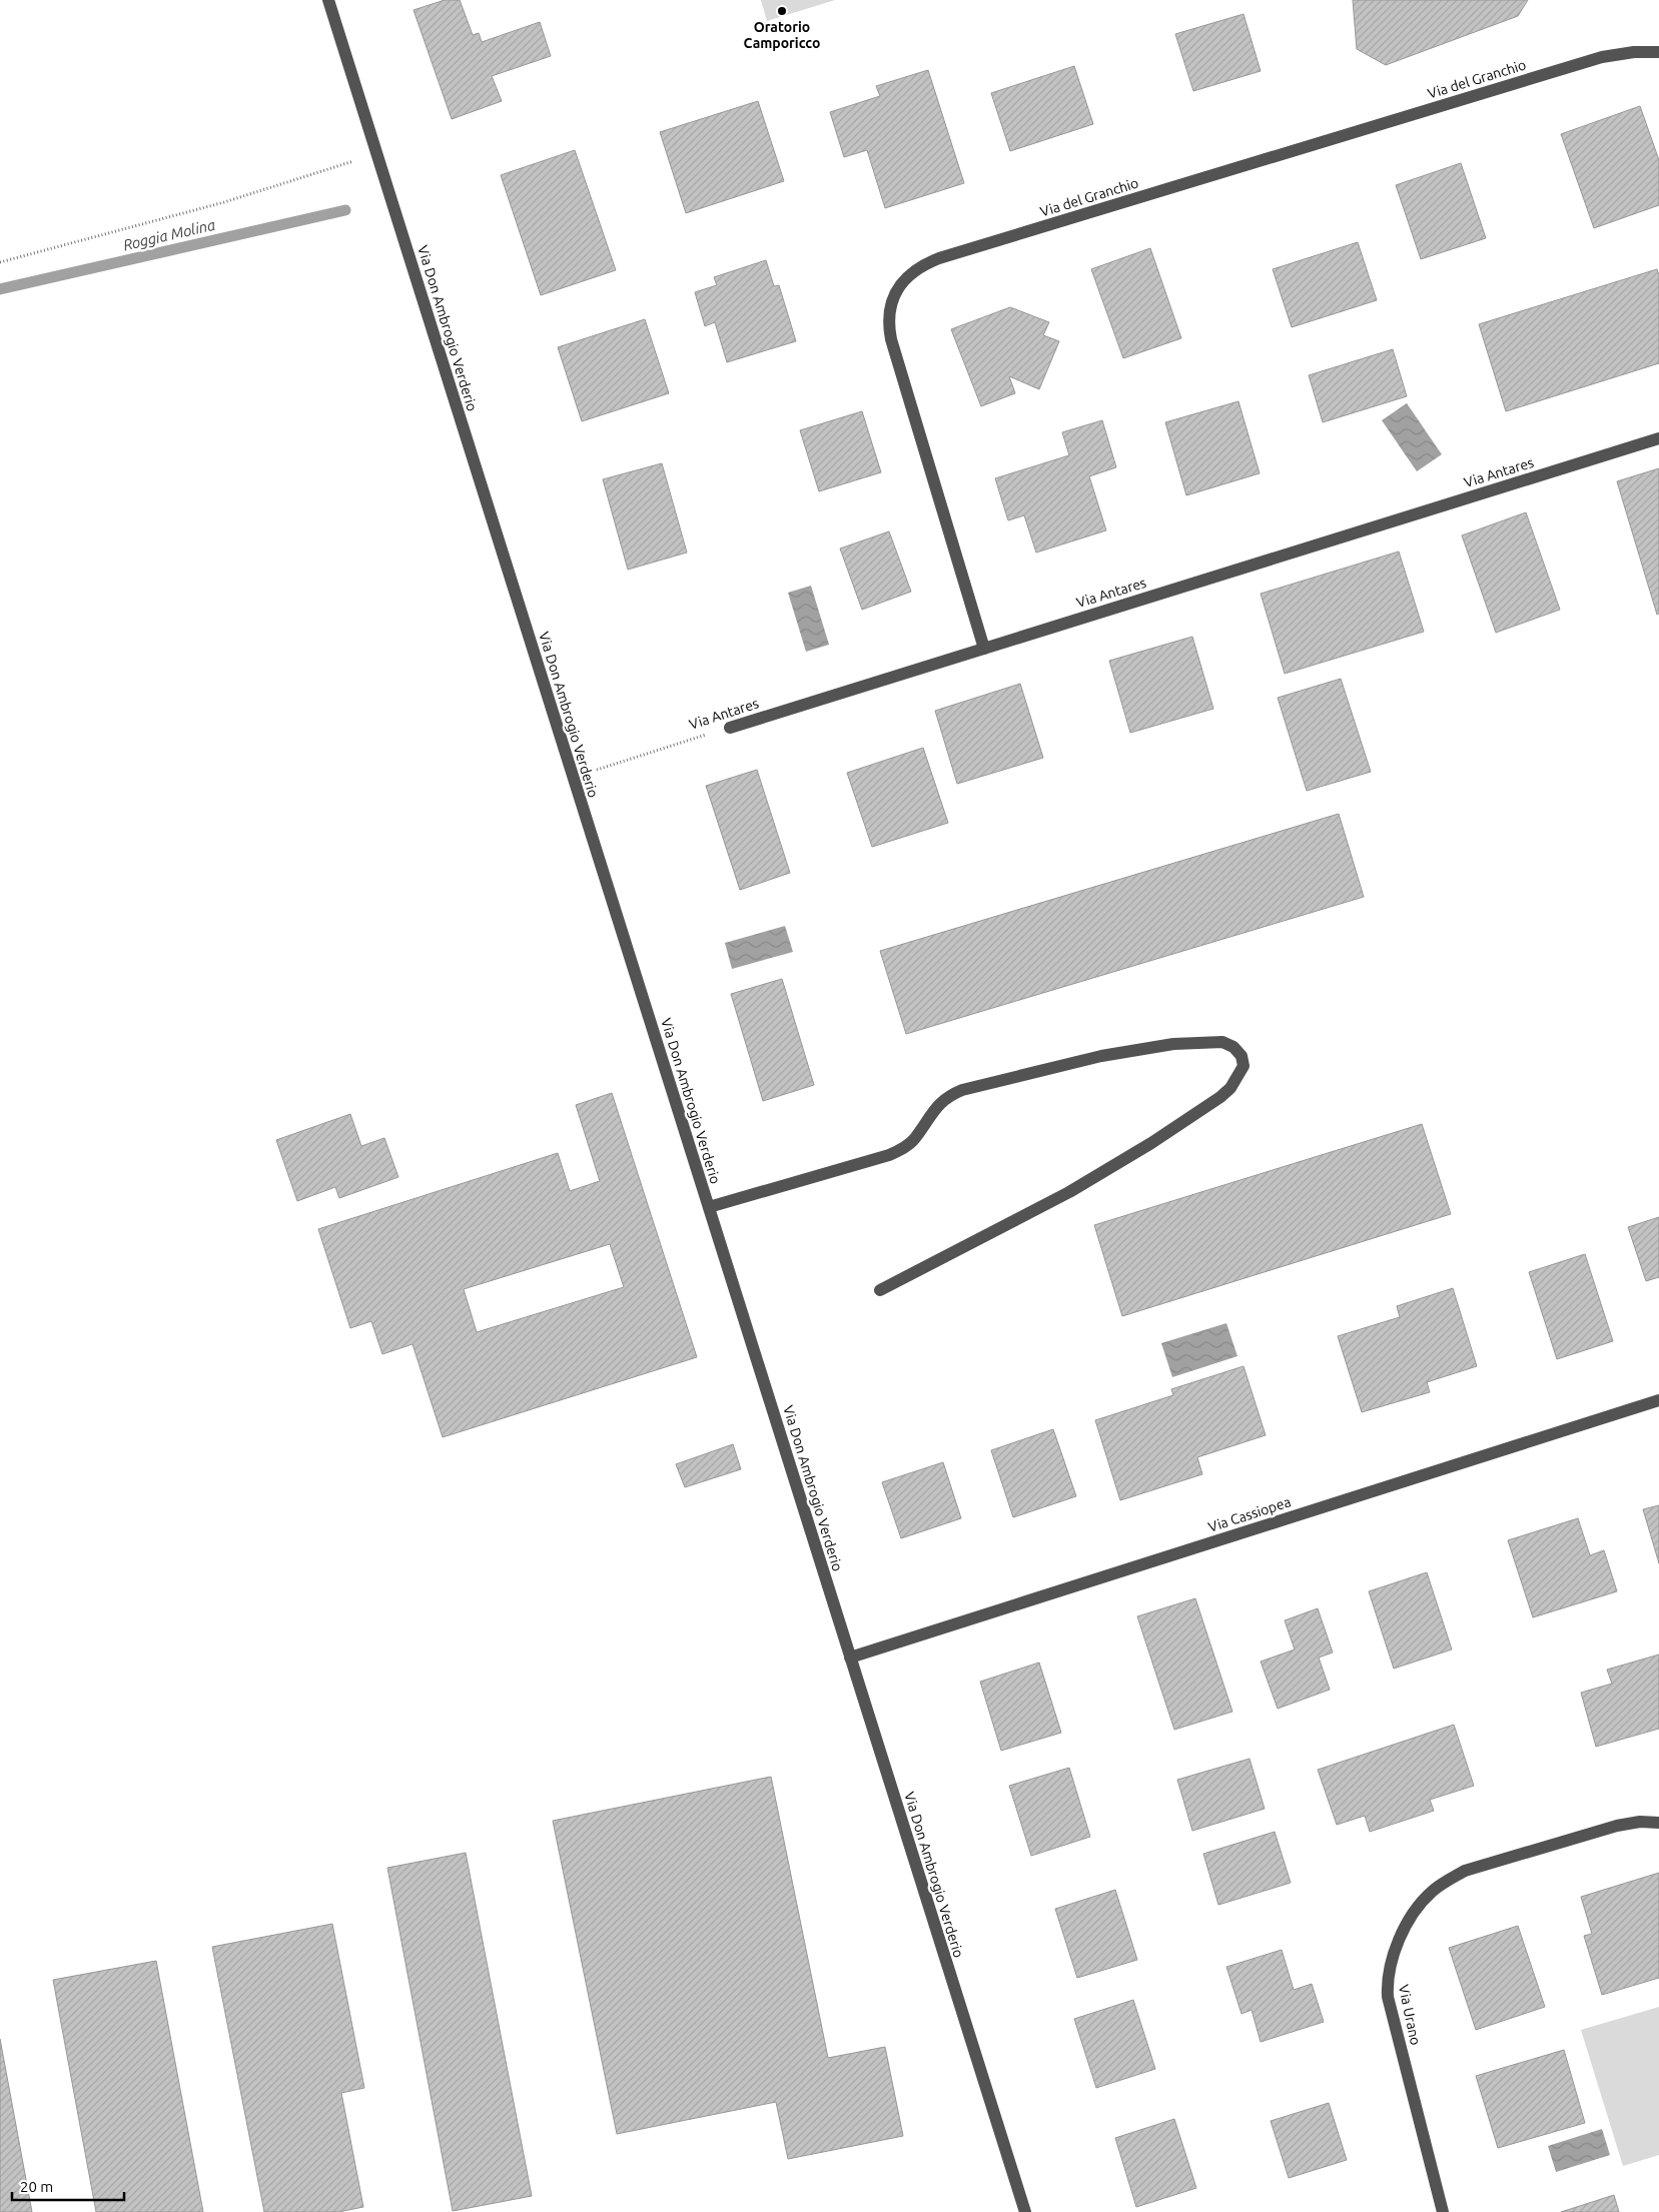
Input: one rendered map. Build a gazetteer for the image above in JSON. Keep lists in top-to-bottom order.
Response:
{
  "streets": {
    "street": [
      "Via del Granchio",
      "Via Don Ambrogio Verderio",
      "Via Antares",
      "Via Cassiopea",
      "Via Urano"
    ]
  },
  "crossings": [
    ["Via del Granchio", "Via Antares"],
    ["Via Don Ambrogio Verderio", "Via Antares"],
    ["Via Don Ambrogio Verderio", "Via Cassiopea"]
  ],
  "water": ["Roggia Molina"],
  "places": ["Oratorio Camporicco"],
  "scale_bar": "20 m"
}
